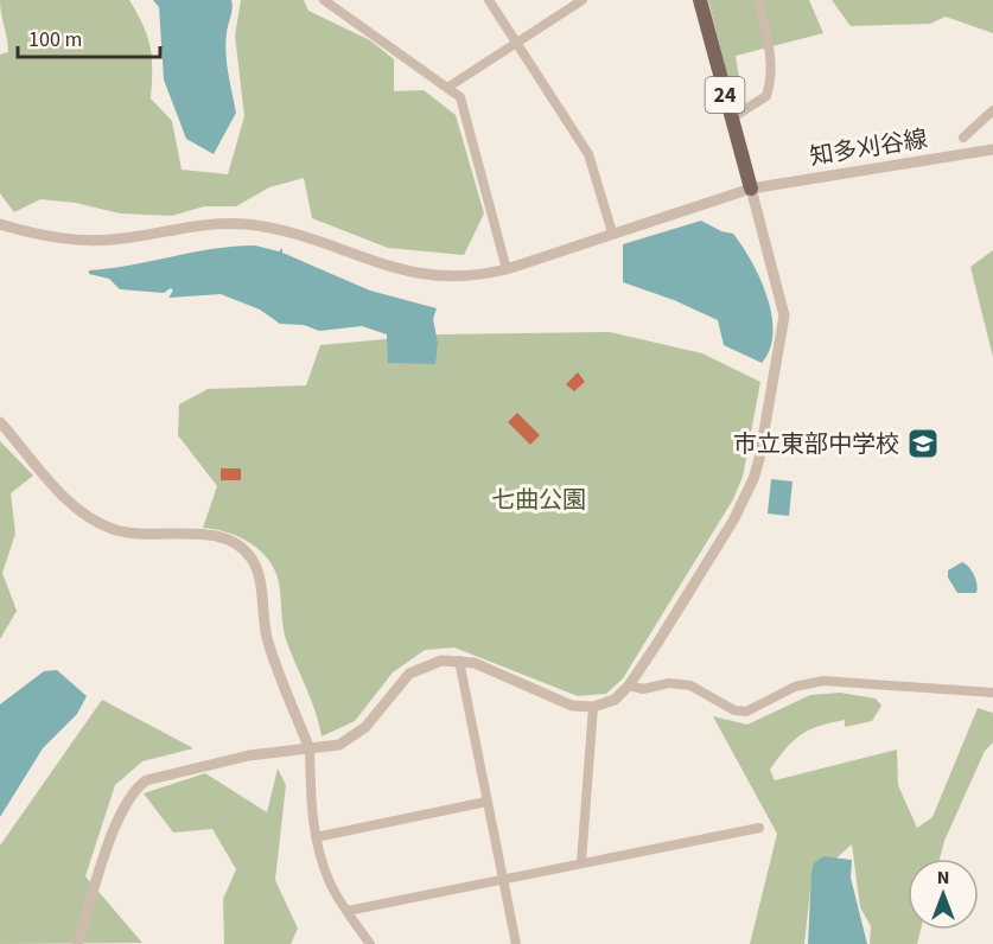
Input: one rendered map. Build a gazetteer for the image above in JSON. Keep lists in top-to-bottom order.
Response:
{
  "streets": {
    "main road": ["24"],
    "street": ["知多刈谷線"]
  },
  "crossings": [
    ["24", "知多刈谷線"]
  ],
  "parks": ["七曲公園"],
  "places": {
    "school or university": ["市立東部中学校"]
  },
  "scale_bar": "100 m",
  "north": "top"
}
